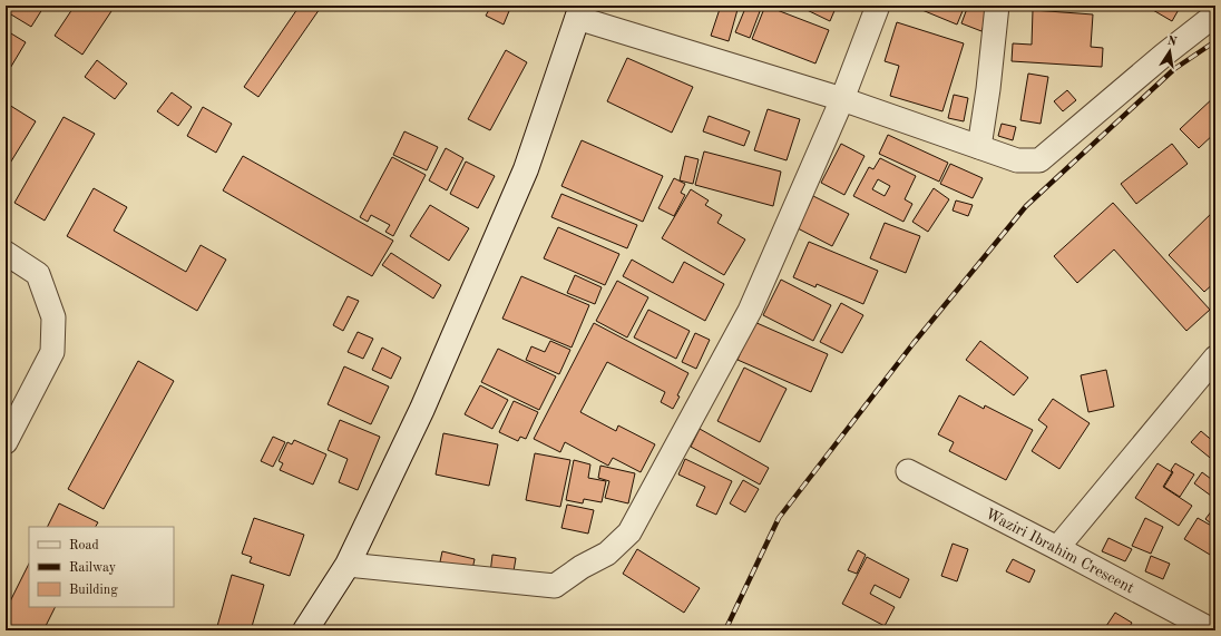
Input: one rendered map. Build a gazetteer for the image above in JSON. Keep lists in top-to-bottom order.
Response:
{
  "streets": {
    "street": ["Waziri Ibrahim Crescent"]
  },
  "legend": ["Road", "Railway", "Building"],
  "north": "top"
}
